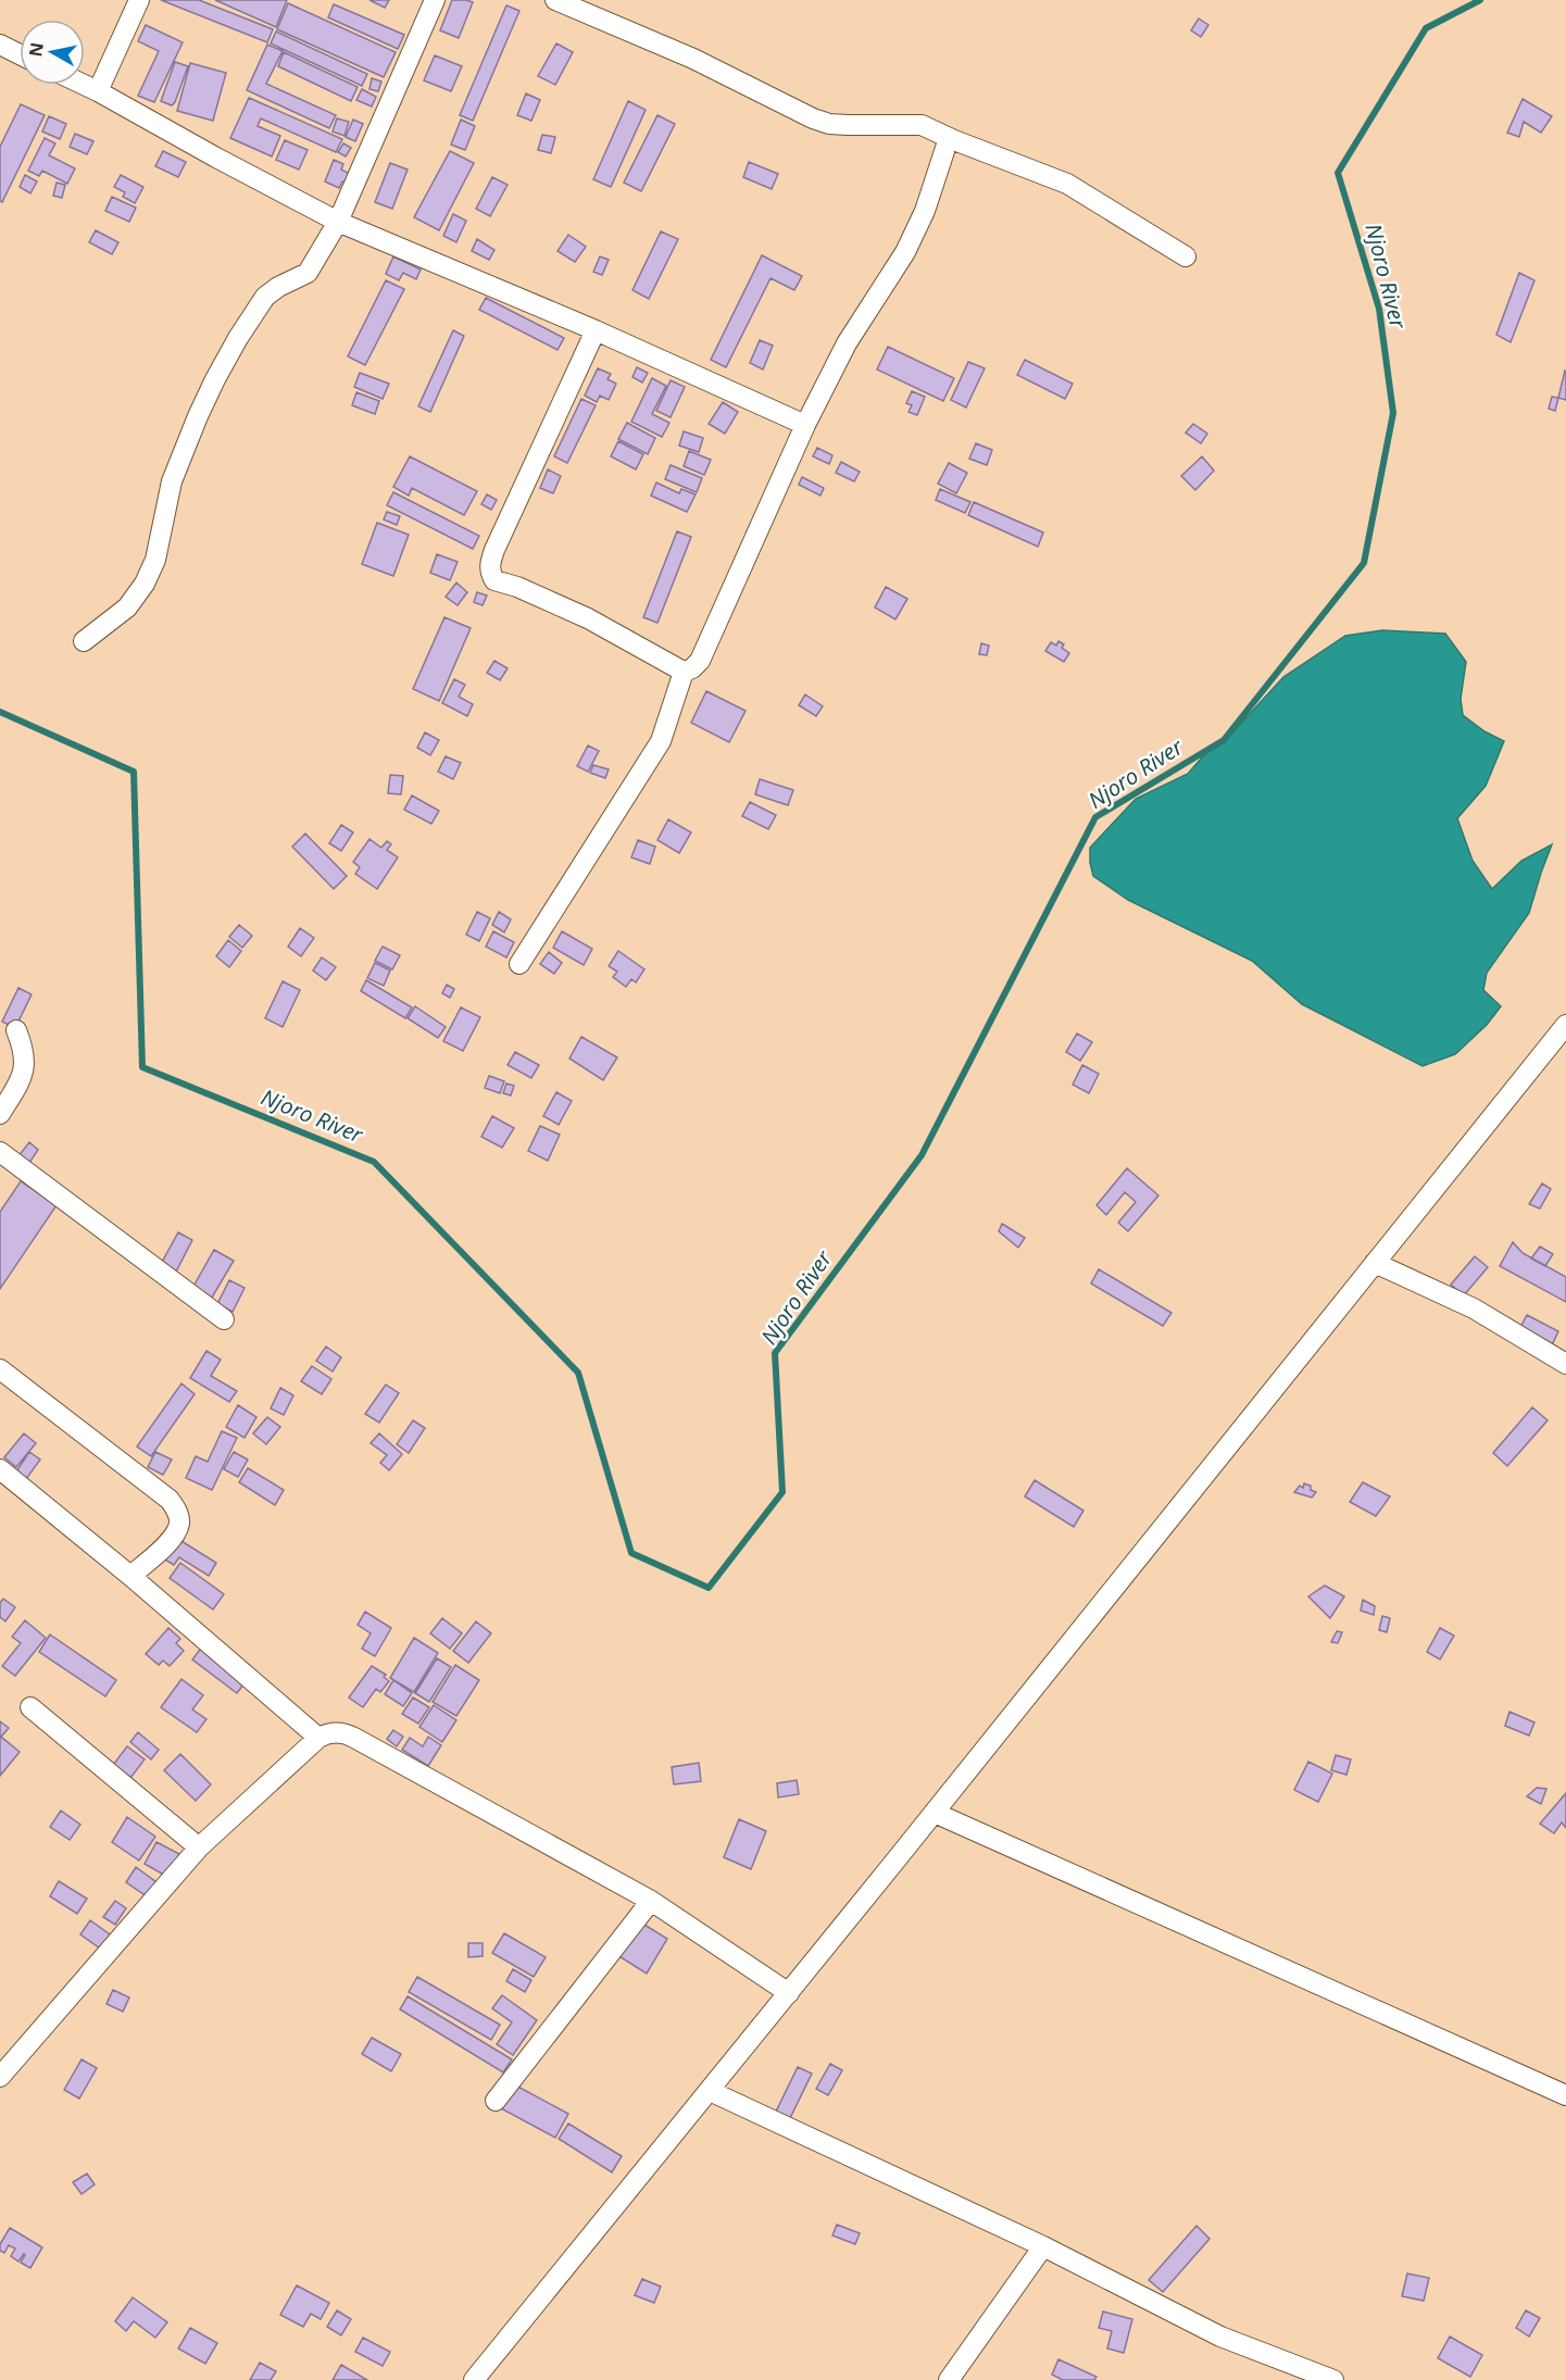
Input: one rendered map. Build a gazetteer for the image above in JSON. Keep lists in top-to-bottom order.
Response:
{
  "water": ["Njoro River"],
  "north": "left"
}
